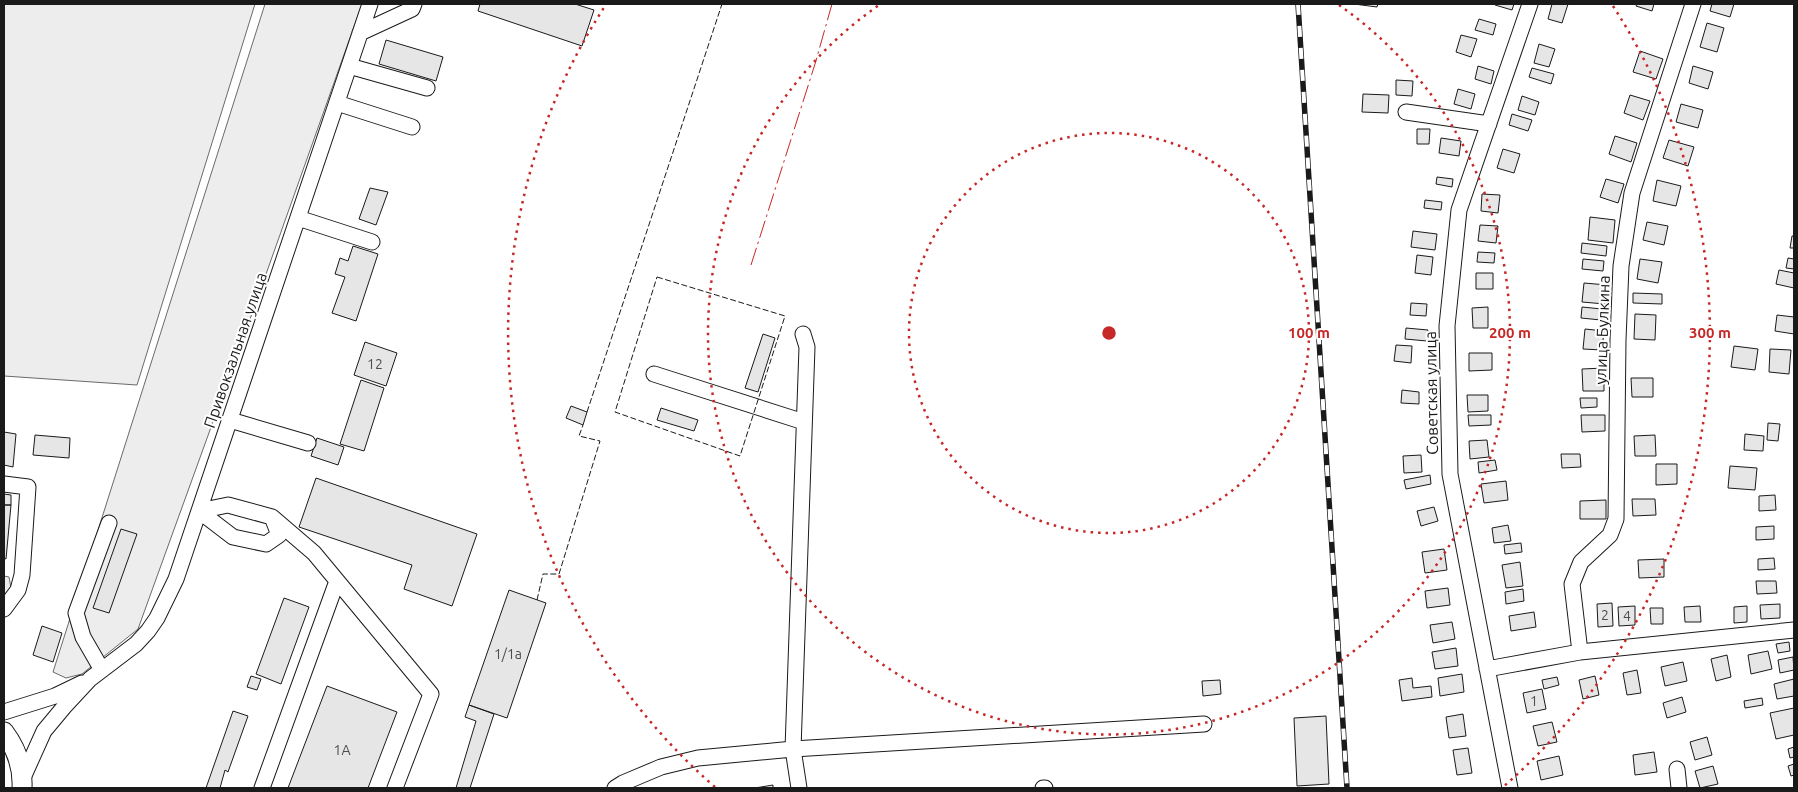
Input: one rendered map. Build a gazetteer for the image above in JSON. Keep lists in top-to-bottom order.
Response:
{
  "streets": {
    "street": ["улица Булкина", "Привокзальная улица", "Советская улица"]
  },
  "house_numbers": [
    "12",
    "2",
    "4",
    "1/1а",
    "1",
    "1А"
  ],
  "rings": ["100 m", "200 m", "300 m"]
}
